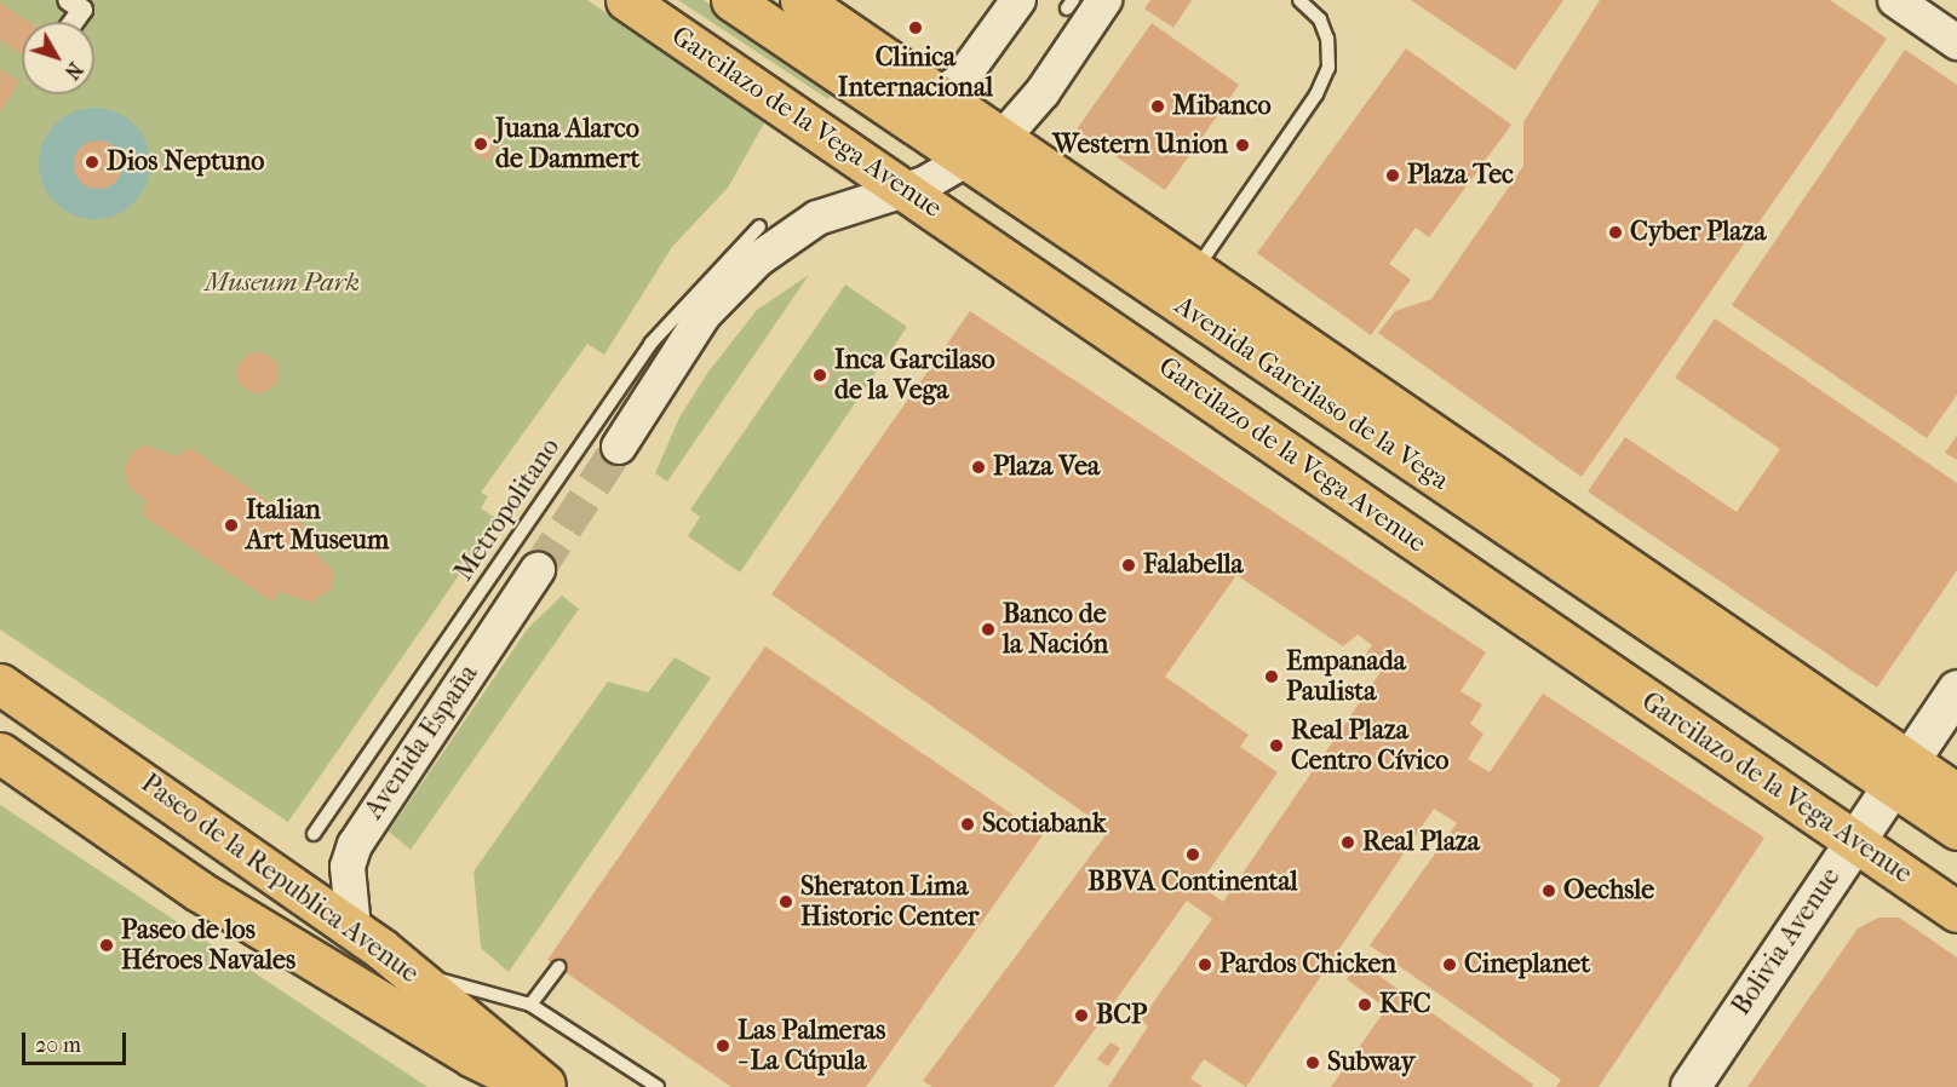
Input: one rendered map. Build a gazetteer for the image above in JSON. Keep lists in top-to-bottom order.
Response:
{
  "streets": {
    "main road": [
      "Garcilazo de la Vega Avenue",
      "Avenida Garcilaso de la Vega",
      "Paseo de la Republica Avenue",
      "Bolivia Avenue"
    ],
    "street": ["Avenida España"],
    "lane": ["Metropolitano"]
  },
  "crossings": [
    ["Garcilazo de la Vega Avenue", "Bolivia Avenue"],
    ["Avenida Garcilaso de la Vega", "Bolivia Avenue"],
    ["Avenida España", "Paseo de la Republica Avenue"]
  ],
  "parks": ["Museum Park"],
  "places": [
    "Clinica Internacional",
    "Mibanco",
    "Juana Alarco de Dammert",
    "Western Union",
    "Dios Neptuno",
    "Plaza Tec",
    "Cyber Plaza",
    "Inca Garcilaso de la Vega",
    "Plaza Vea",
    "Italian Art Museum",
    "Falabella",
    "Banco de la Nación",
    "Empanada Paulista",
    "Real Plaza Centro Cívico",
    "Scotiabank",
    "Real Plaza",
    "BBVA Continental",
    "Oechsle",
    "Sheraton Lima Historic Center",
    "Paseo de los Héroes Navales",
    "Pardos Chicken",
    "Cineplanet",
    "KFC",
    "BCP",
    "Las Palmeras - La Cúpula",
    "Subway"
  ],
  "scale_bar": "20 m",
  "north": "bottom right"
}
